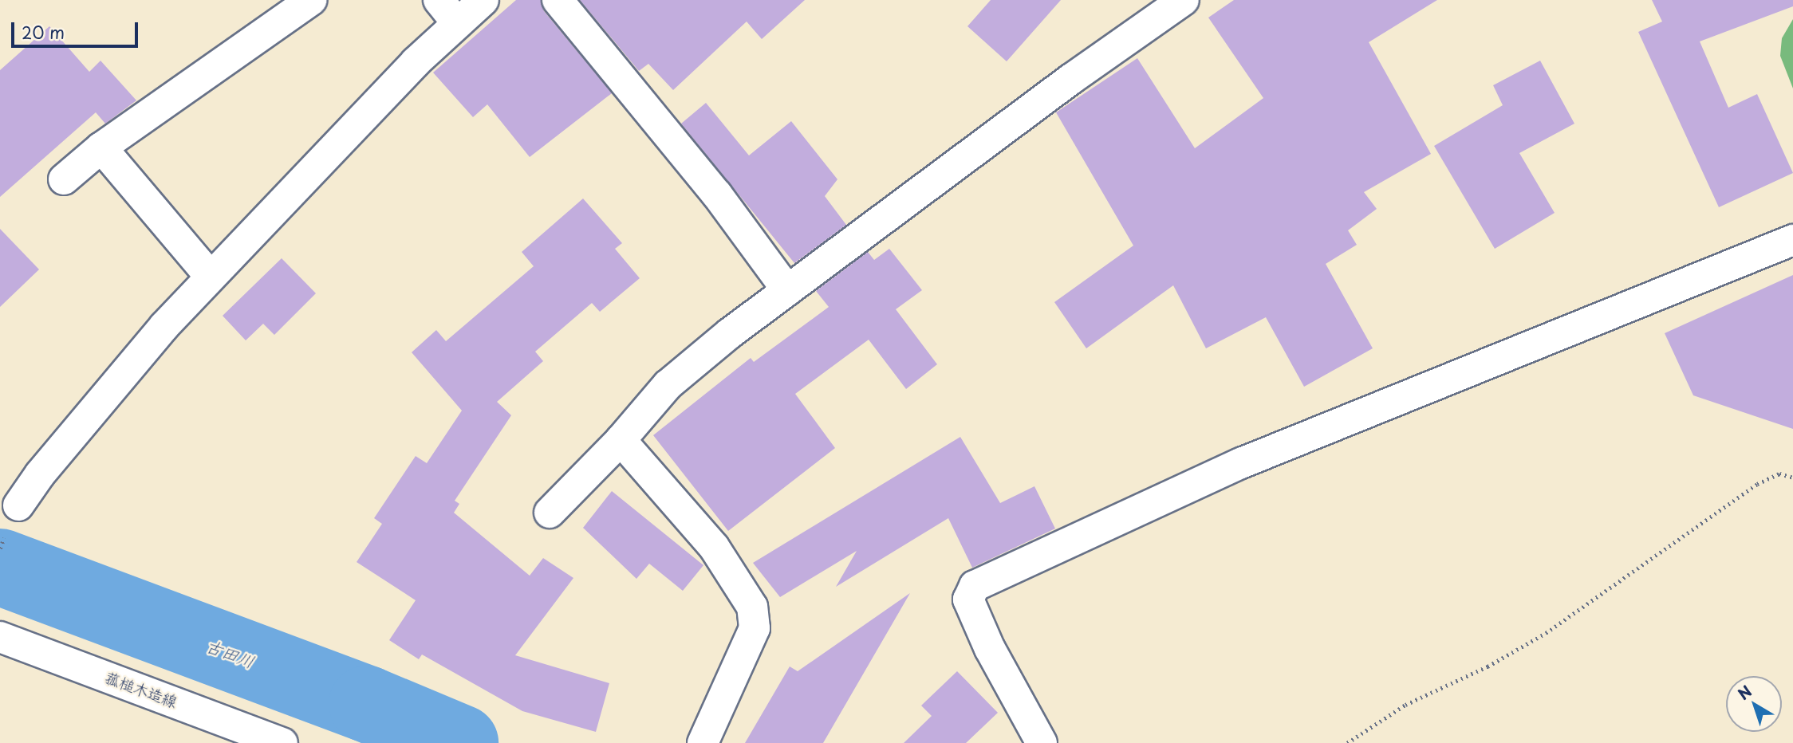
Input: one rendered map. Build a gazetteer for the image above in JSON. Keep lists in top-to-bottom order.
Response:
{
  "streets": {
    "street": ["菰槌木造線"]
  },
  "water": ["古田川"],
  "scale_bar": "20 m",
  "north": "top left"
}
